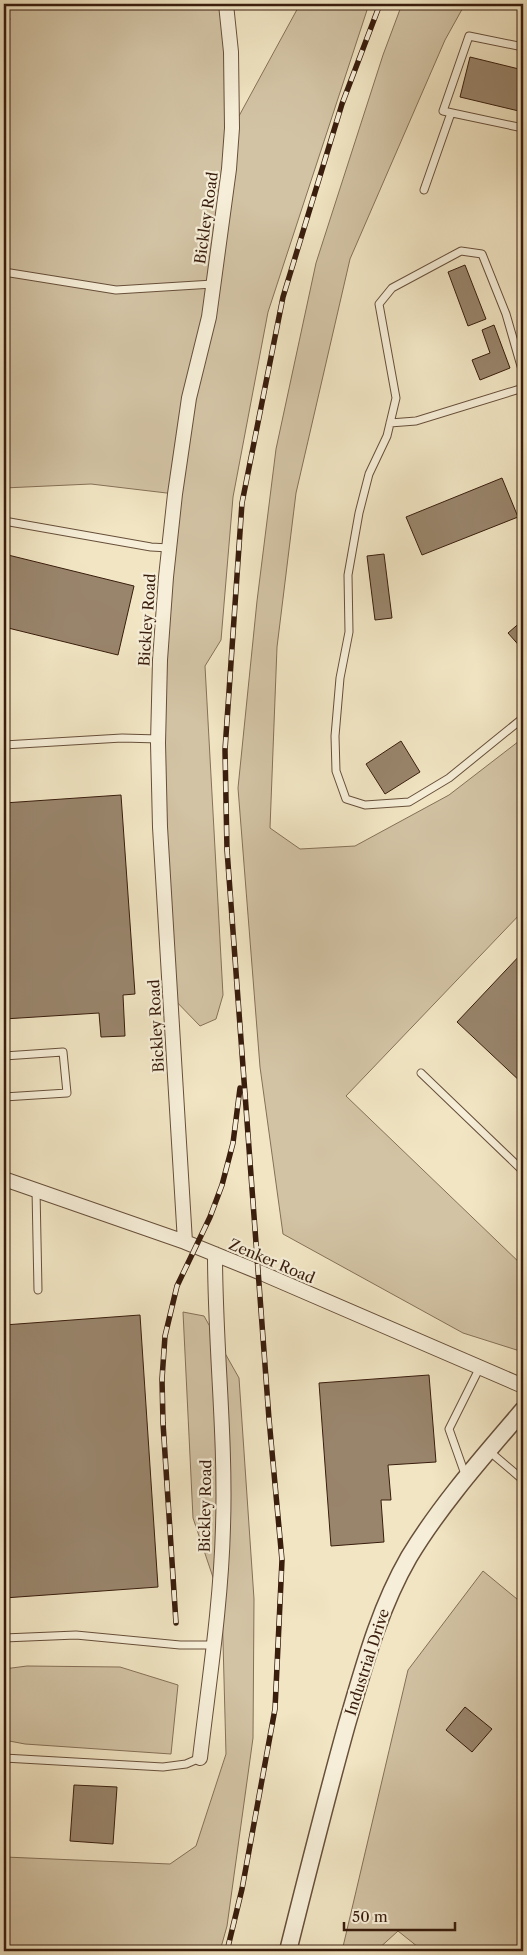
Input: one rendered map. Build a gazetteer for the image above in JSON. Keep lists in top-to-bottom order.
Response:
{
  "streets": {
    "street": ["Bickley Road", "Zenker Road", "Industrial Drive"]
  },
  "crossings": [
    ["Bickley Road", "Zenker Road"]
  ],
  "scale_bar": "50 m"
}
